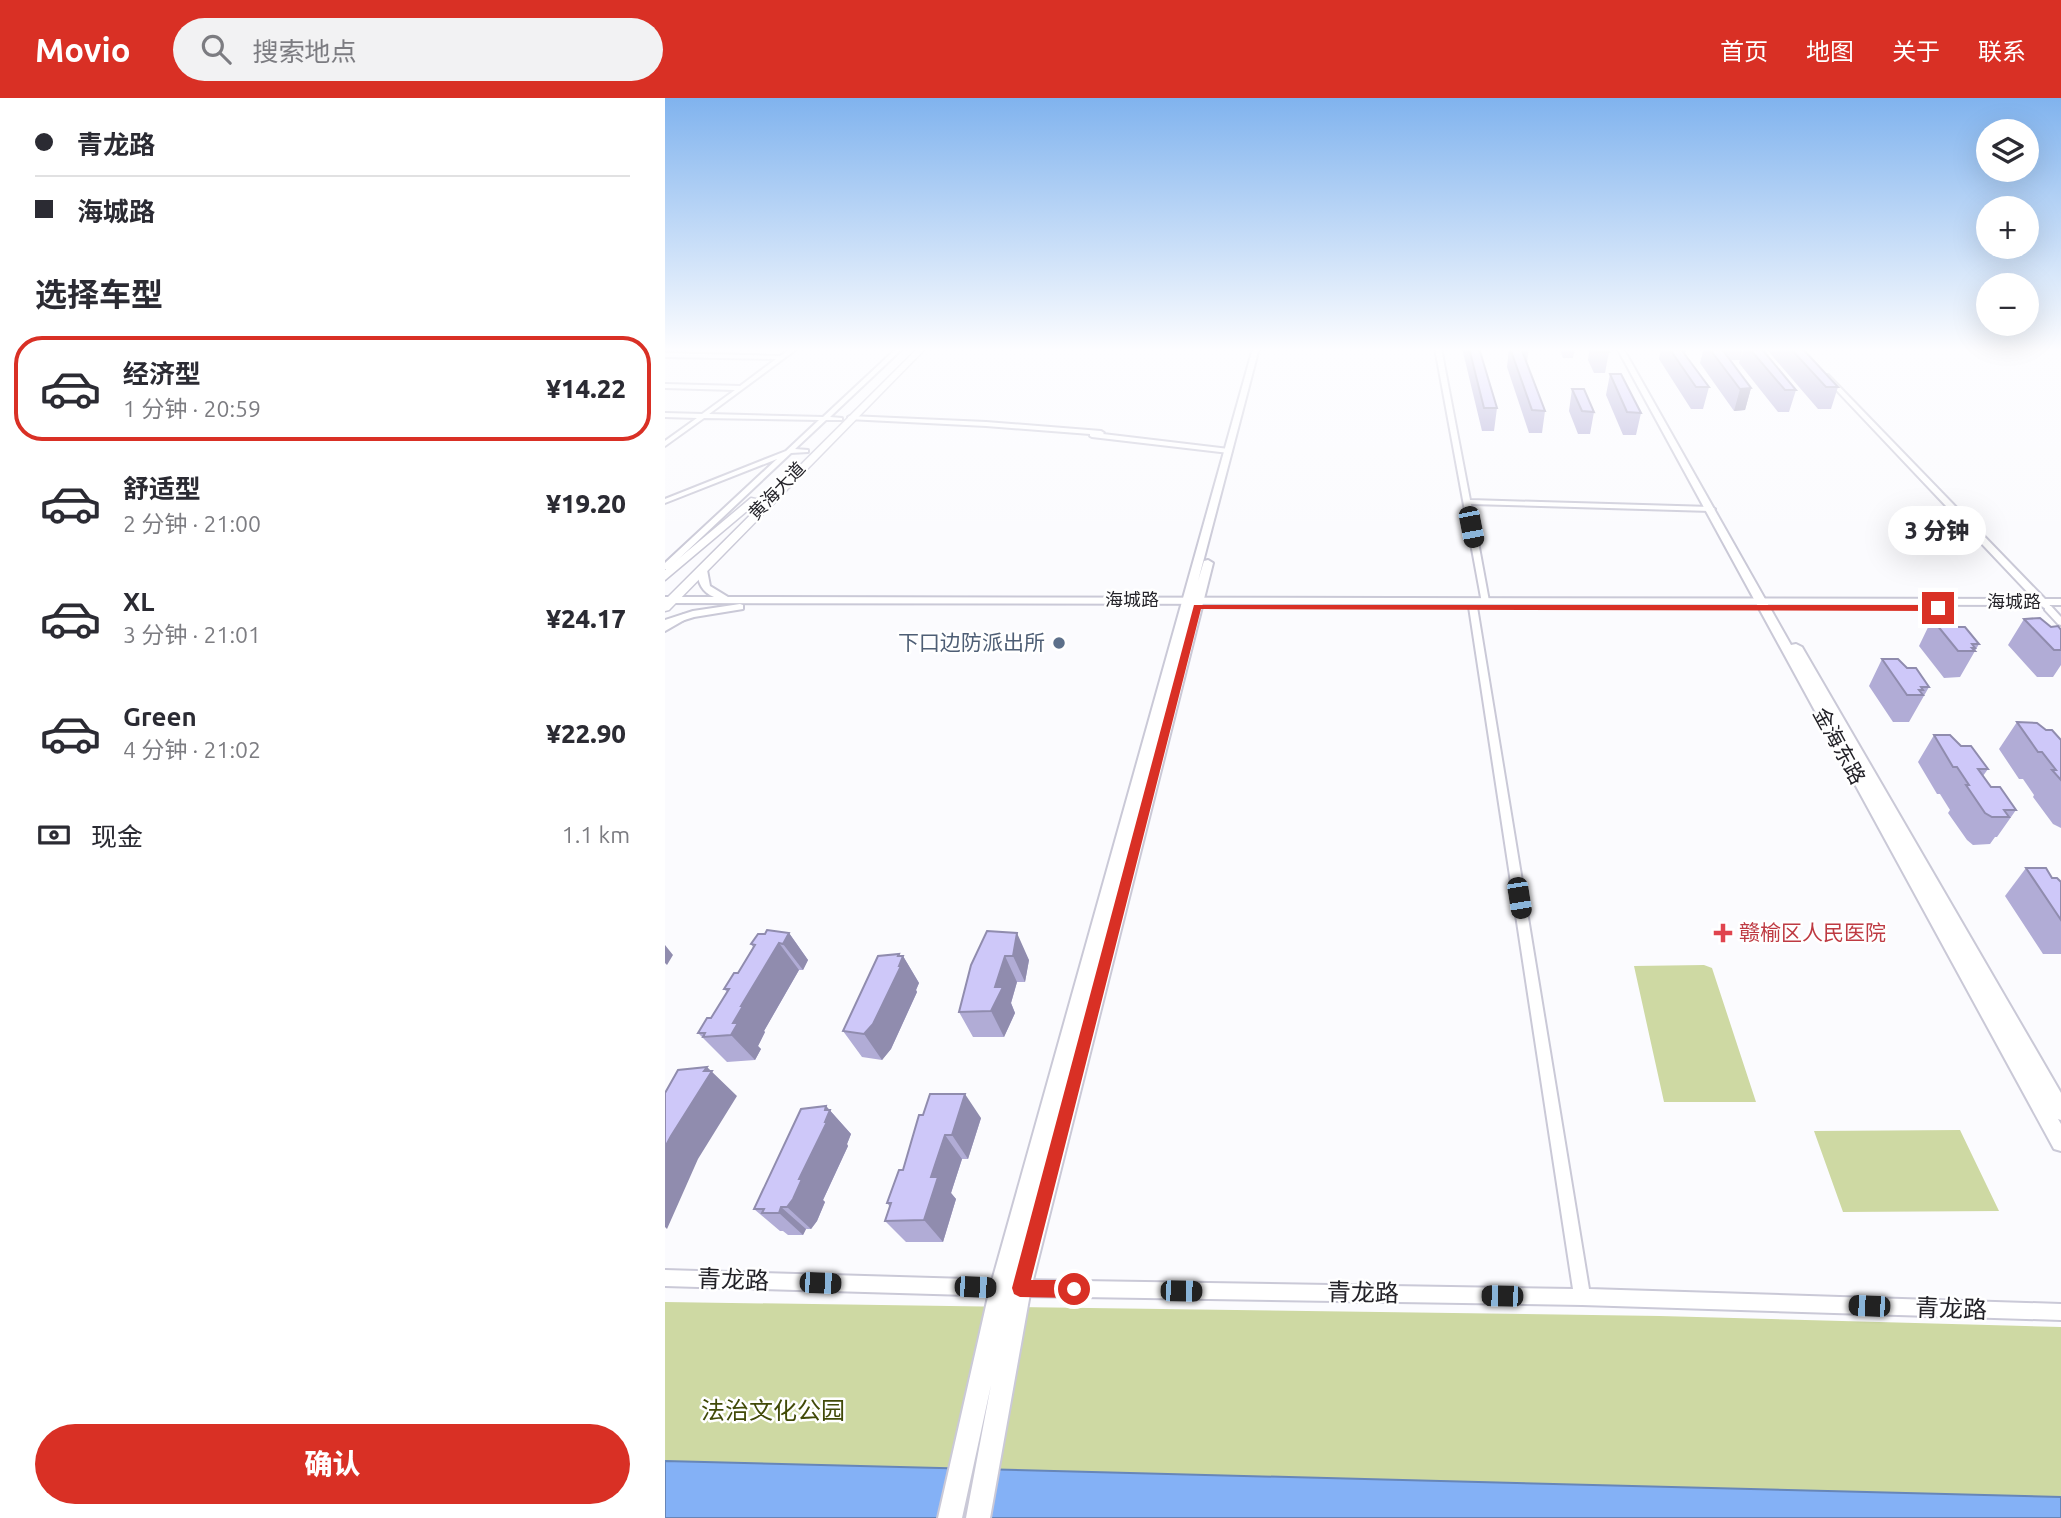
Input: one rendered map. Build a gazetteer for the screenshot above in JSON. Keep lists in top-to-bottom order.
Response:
{
  "streets": {
    "main road": ["黄海大道", "金海东路"],
    "street": ["海城路", "青龙路"]
  },
  "crossings": [
    ["黄海大道", "海城路"],
    ["海城路", "金海东路"]
  ],
  "parks": ["法治文化公园"],
  "places": {
    "other": ["下口边防派出所"],
    "health": ["赣榆区人民医院"]
  },
  "page": {
    "header": "Movio",
    "search": "搜索地点",
    "nav": [
      "首页",
      "地图",
      "关于",
      "联系"
    ],
    "banner": ["青龙路", "海城路"],
    "map_buttons": ["+", "−"],
    "heading": "选择车型",
    "list": [
      {
        "name": "经济型",
        "note": "1 分钟 · 20:59",
        "value": "¥14.22"
      },
      {
        "name": "舒适型",
        "note": "2 分钟 · 21:00",
        "value": "¥19.20"
      },
      {
        "name": "XL",
        "note": "3 分钟 · 21:01",
        "value": "¥24.17"
      },
      {
        "name": "Green",
        "note": "4 分钟 · 21:02",
        "value": "¥22.90"
      }
    ],
    "bubble": "3 分钟",
    "pay": ["现金", "1.1 km"],
    "buttons": "确认"
  }
}
